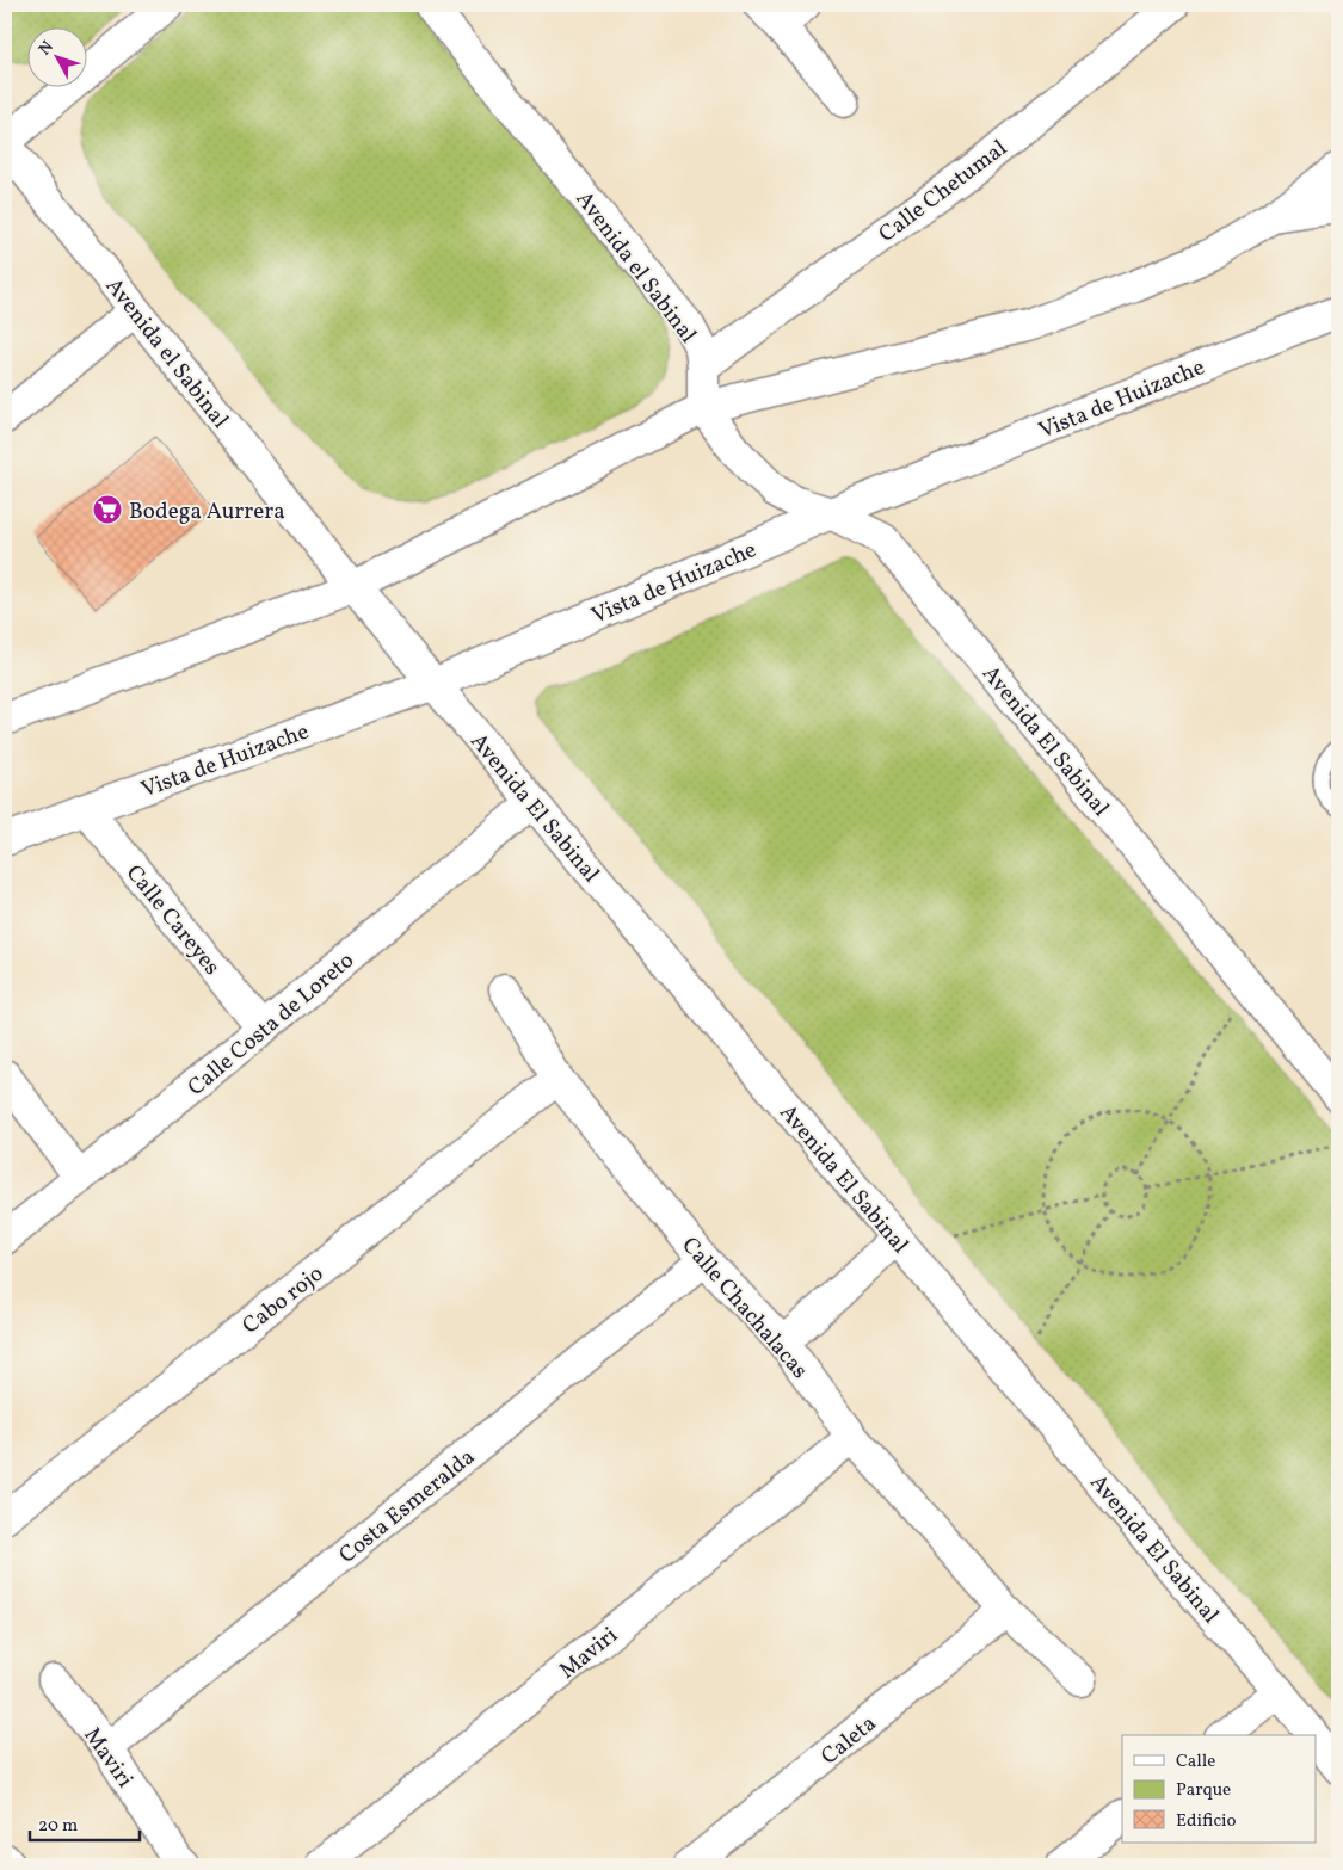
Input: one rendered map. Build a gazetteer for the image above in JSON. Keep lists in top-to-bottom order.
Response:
{
  "streets": {
    "street": [
      "Calle Chetumal",
      "Avenida el Sabinal",
      "Vista de Huizache",
      "Avenida El Sabinal",
      "Calle Careyes",
      "Calle Costa de Loreto",
      "Cabo rojo",
      "Calle Chachalacas",
      "Costa Esmeralda",
      "Maviri",
      "Caleta"
    ]
  },
  "crossings": [
    ["Calle Chetumal", "Avenida el Sabinal"],
    ["Avenida el Sabinal", "Avenida El Sabinal"],
    ["Vista de Huizache", "Avenida El Sabinal"],
    ["Vista de Huizache", "Calle Careyes"],
    ["Avenida El Sabinal", "Calle Costa de Loreto"],
    ["Calle Careyes", "Calle Costa de Loreto"],
    ["Cabo rojo", "Calle Chachalacas"],
    ["Calle Chachalacas", "Costa Esmeralda"],
    ["Calle Chachalacas", "Maviri"],
    ["Calle Chachalacas", "Caleta"],
    ["Costa Esmeralda", "Maviri"]
  ],
  "places": {
    "supermarket": ["Bodega Aurrera"]
  },
  "legend": ["Calle", "Parque", "Edificio"],
  "scale_bar": "20 m",
  "north": "top left"
}
